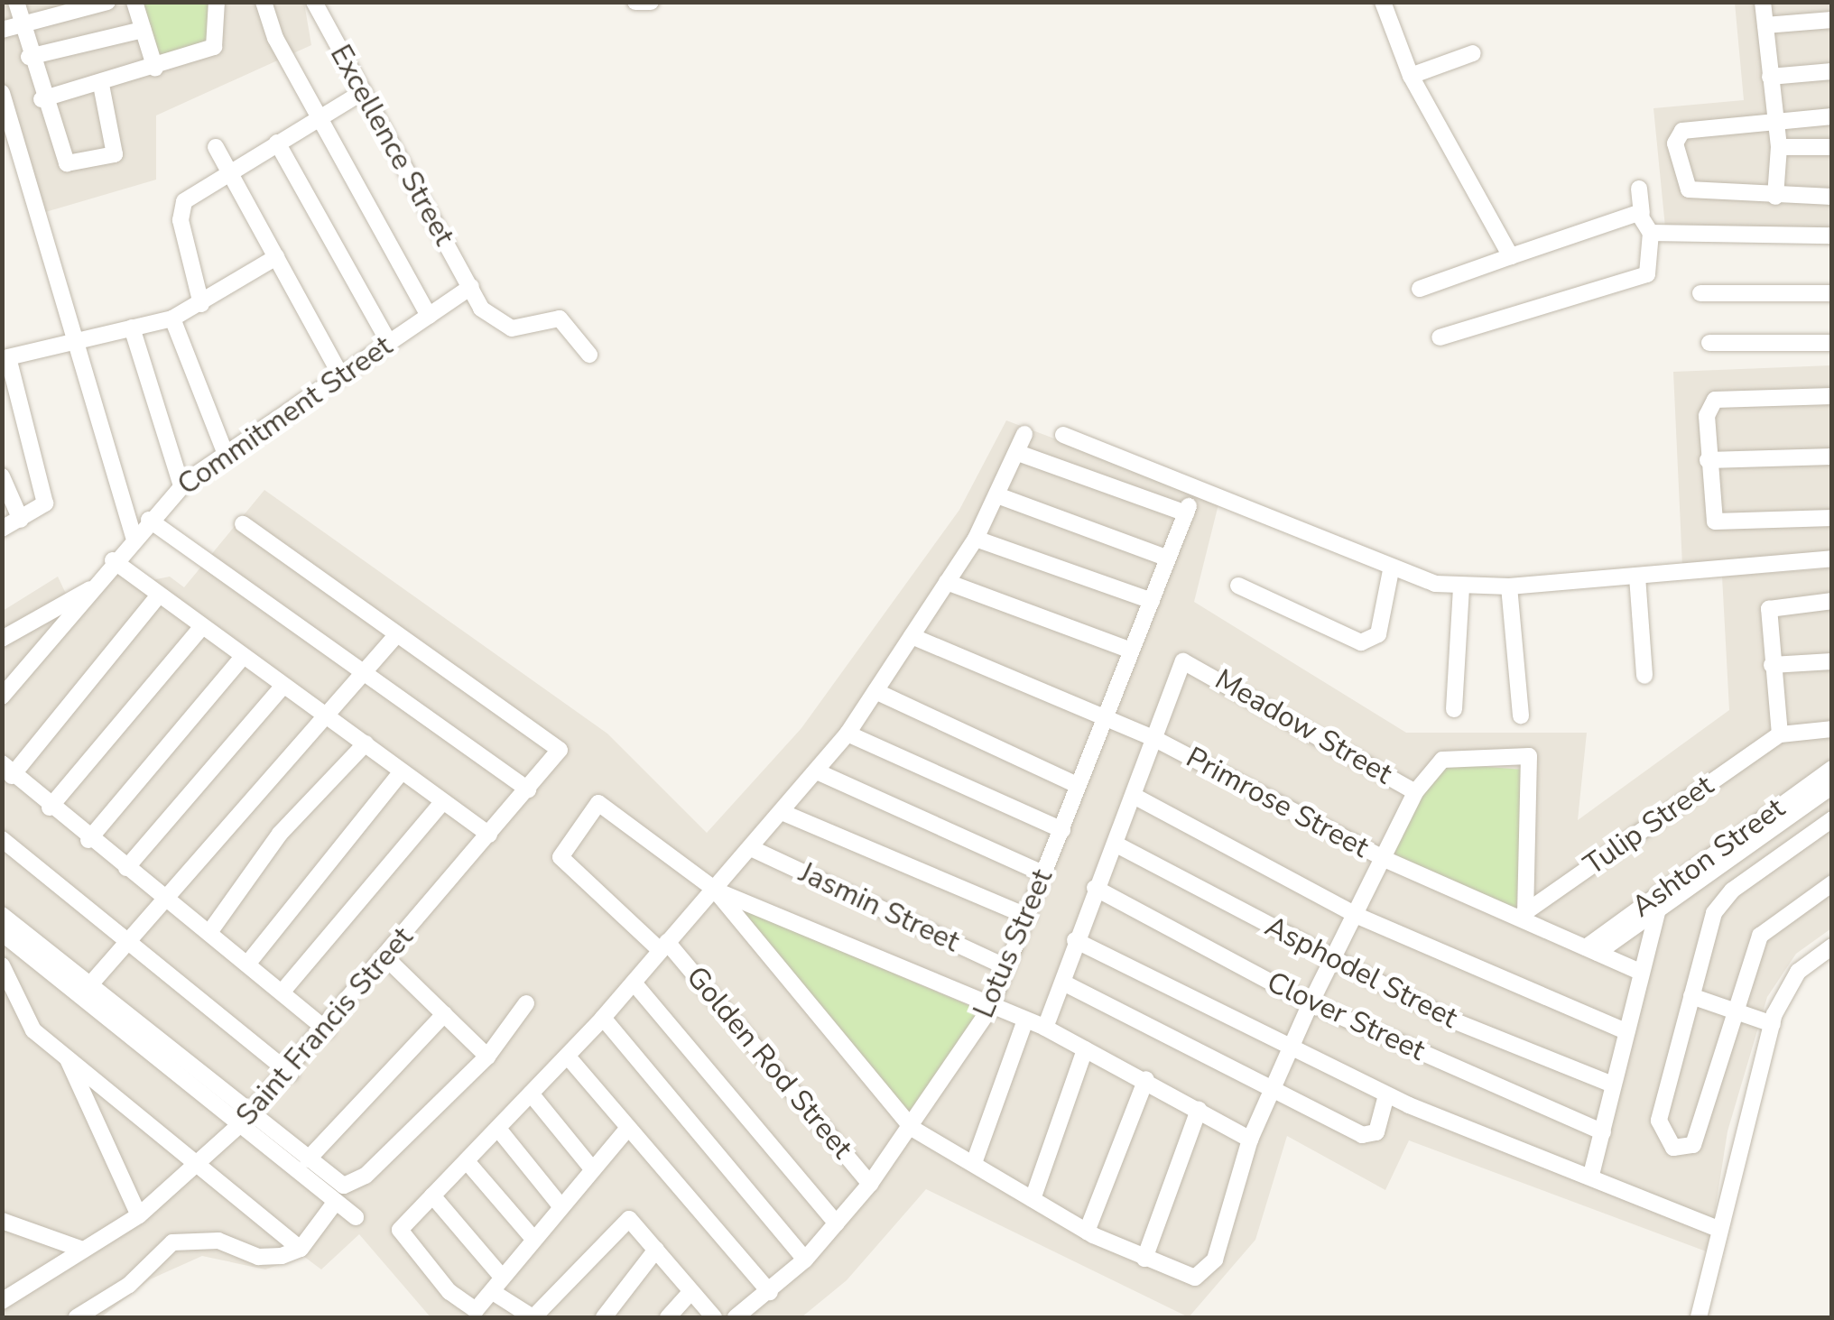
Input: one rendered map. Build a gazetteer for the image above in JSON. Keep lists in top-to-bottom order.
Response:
{
  "streets": {
    "street": [
      "Excellence Street",
      "Commitment Street",
      "Meadow Street",
      "Primrose Street",
      "Tulip Street",
      "Ashton Street",
      "Jasmin Street",
      "Lotus Street",
      "Asphodel Street",
      "Clover Street",
      "Saint Francis Street",
      "Golden Rod Street"
    ]
  },
  "crossings": [
    ["Excellence Street", "Commitment Street"],
    ["Meadow Street", "Primrose Street"],
    ["Primrose Street", "Tulip Street"],
    ["Primrose Street", "Ashton Street"],
    ["Primrose Street", "Lotus Street"],
    ["Jasmin Street", "Lotus Street"],
    ["Lotus Street", "Golden Rod Street"]
  ]
}
